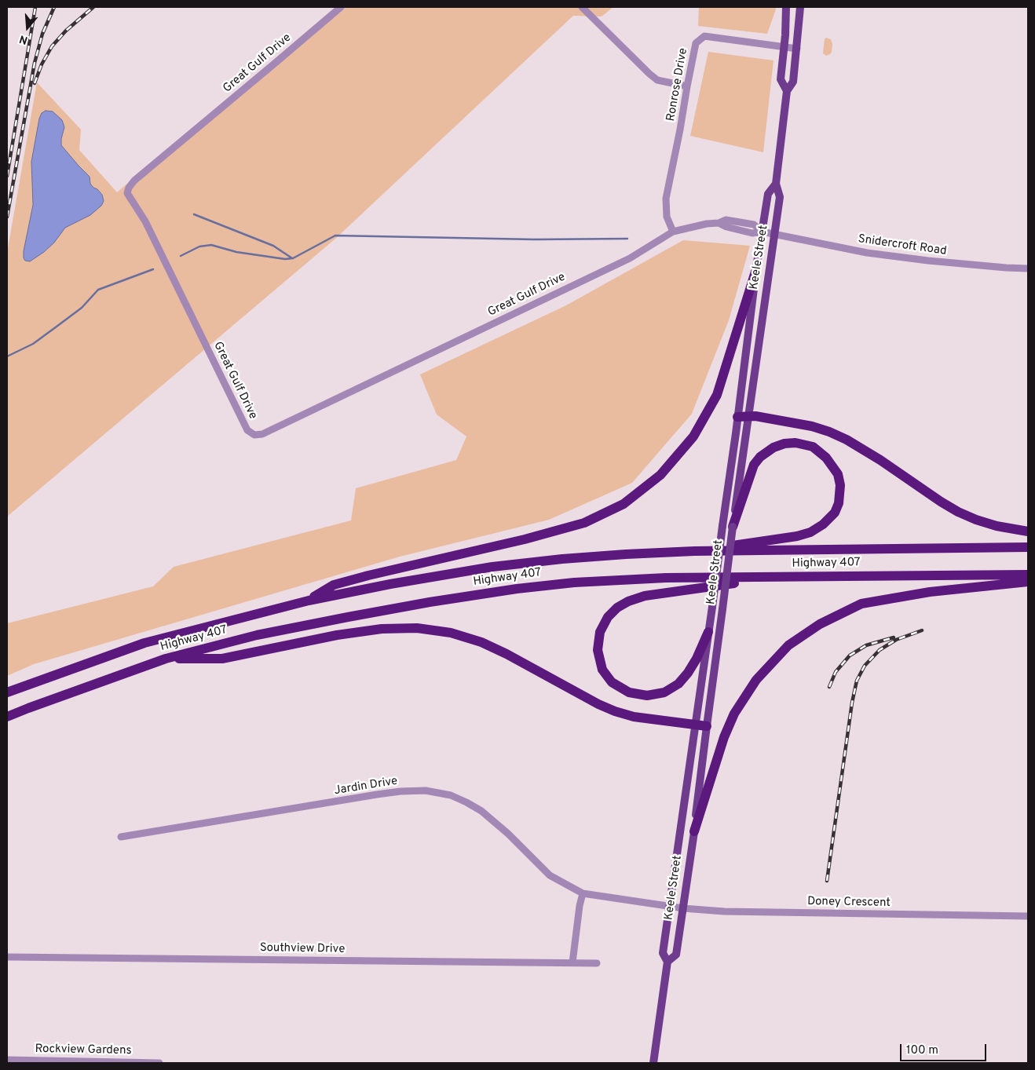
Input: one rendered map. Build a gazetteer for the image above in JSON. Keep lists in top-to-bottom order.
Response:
{
  "streets": {
    "highway": ["Highway 407"],
    "main road": ["Keele Street"],
    "street": [
      "Great Gulf Drive",
      "Ronrose Drive",
      "Snidercroft Road",
      "Jardin Drive",
      "Doney Crescent",
      "Southview Drive",
      "Rockview Gardens"
    ]
  },
  "crossings": [
    ["Great Gulf Drive", "Ronrose Drive"],
    ["Great Gulf Drive", "Snidercroft Road"],
    ["Great Gulf Drive", "Keele Street"],
    ["Ronrose Drive", "Keele Street"],
    ["Snidercroft Road", "Keele Street"],
    ["Keele Street", "Jardin Drive"],
    ["Keele Street", "Doney Crescent"],
    ["Jardin Drive", "Doney Crescent"]
  ],
  "scale_bar": "100 m",
  "north": "bottom"
}
